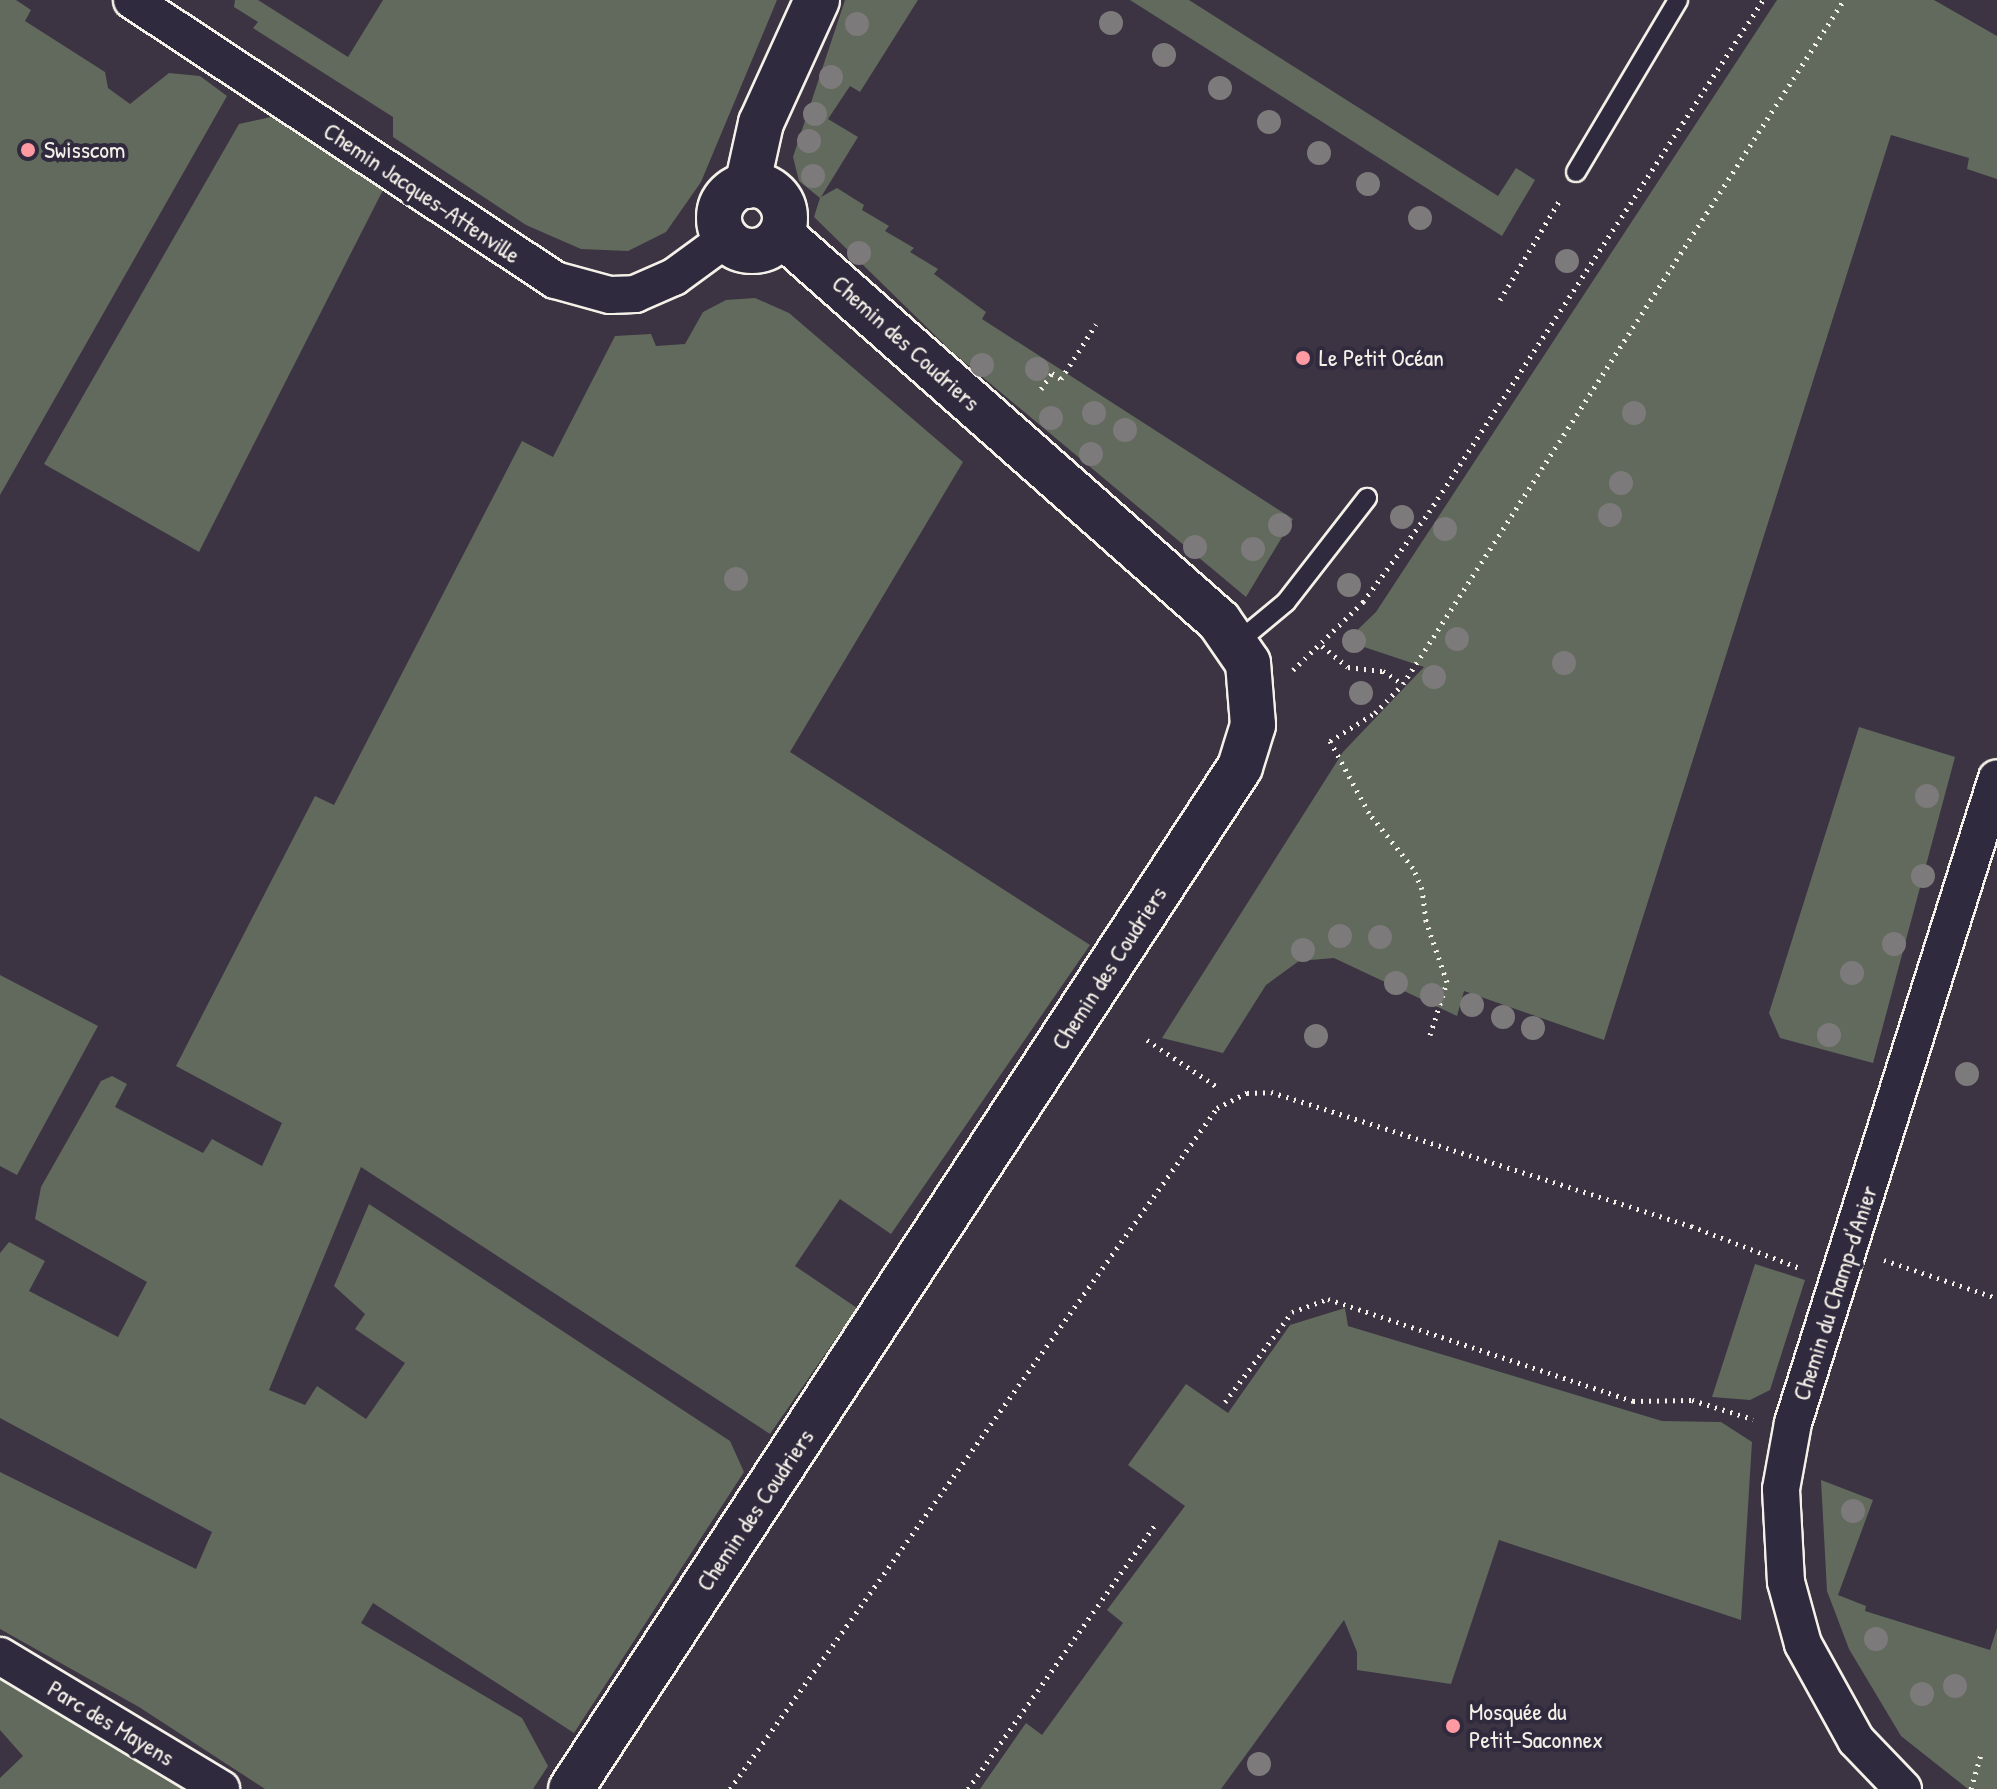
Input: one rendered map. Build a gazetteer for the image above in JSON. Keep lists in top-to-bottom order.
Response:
{
  "streets": {
    "street": [
      "Chemin Jacques-Attenville",
      "Chemin des Coudriers",
      "Chemin du Champ-d'Anier",
      "Parc des Mayens"
    ]
  },
  "crossings": [
    ["Chemin Jacques-Attenville", "Chemin des Coudriers"]
  ],
  "places": ["Swisscom", "Le Petit Océan", "Mosquée du Petit-Saconnex"]
}
